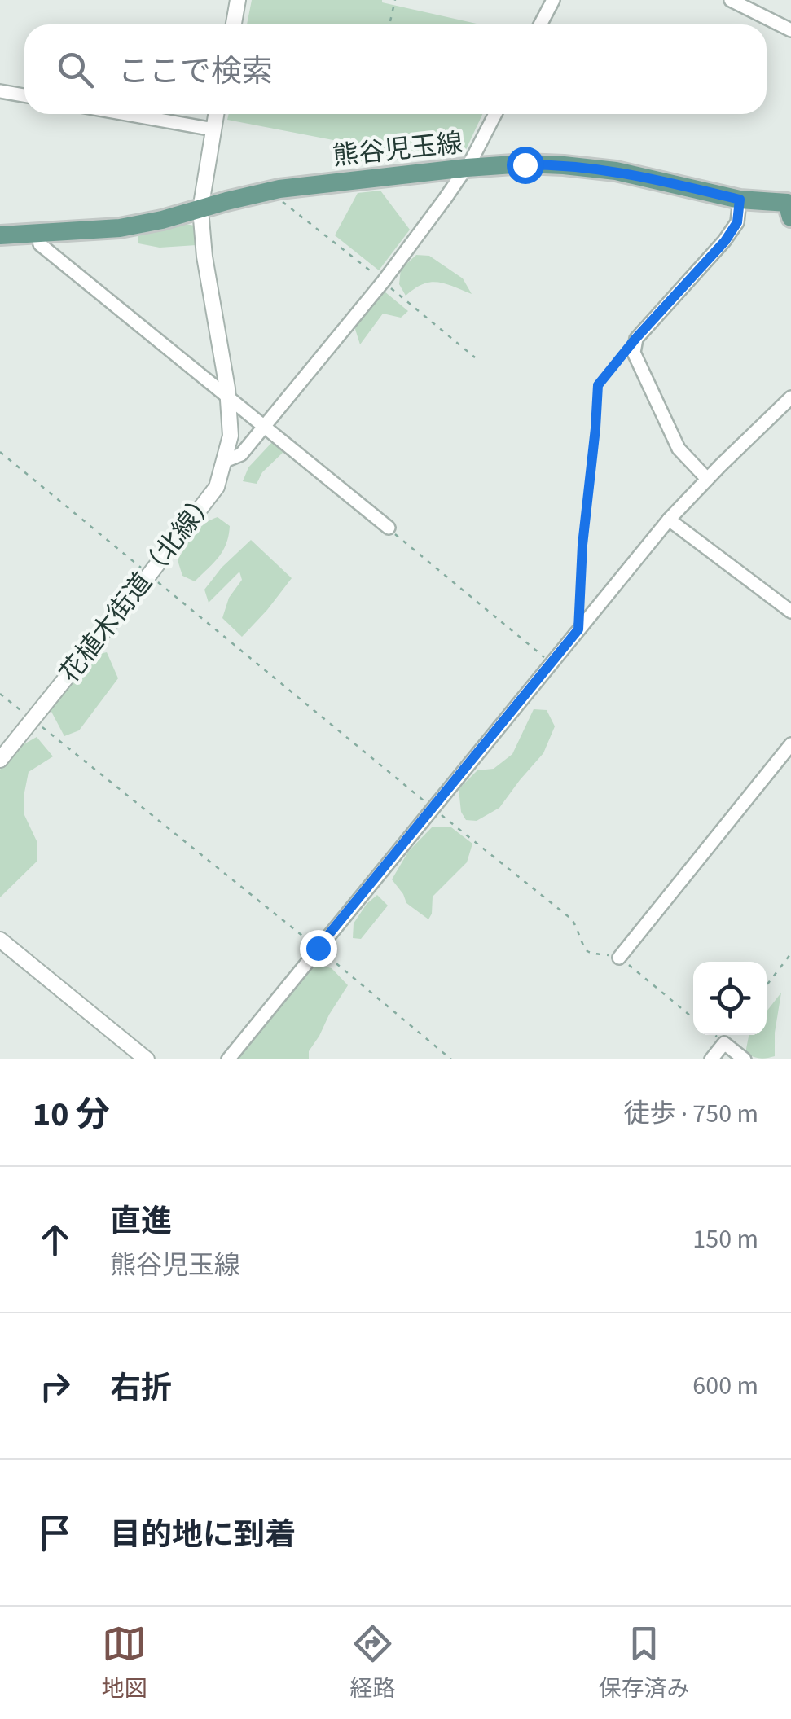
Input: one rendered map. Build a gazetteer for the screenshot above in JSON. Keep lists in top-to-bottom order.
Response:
{
  "streets": {
    "main road": ["熊谷児玉線"],
    "street": ["花植木街道（北線）"]
  },
  "crossings": [
    ["熊谷児玉線", "花植木街道（北線）"]
  ],
  "page": {
    "search": "ここで検索",
    "heading": ["10 分", "徒歩 · 750 m"],
    "list": [
      ["直進", "熊谷児玉線", "150 m"],
      ["右折", "600 m"],
      "目的地に到着"
    ],
    "nav": ["地図", "経路", "保存済み"]
  }
}
